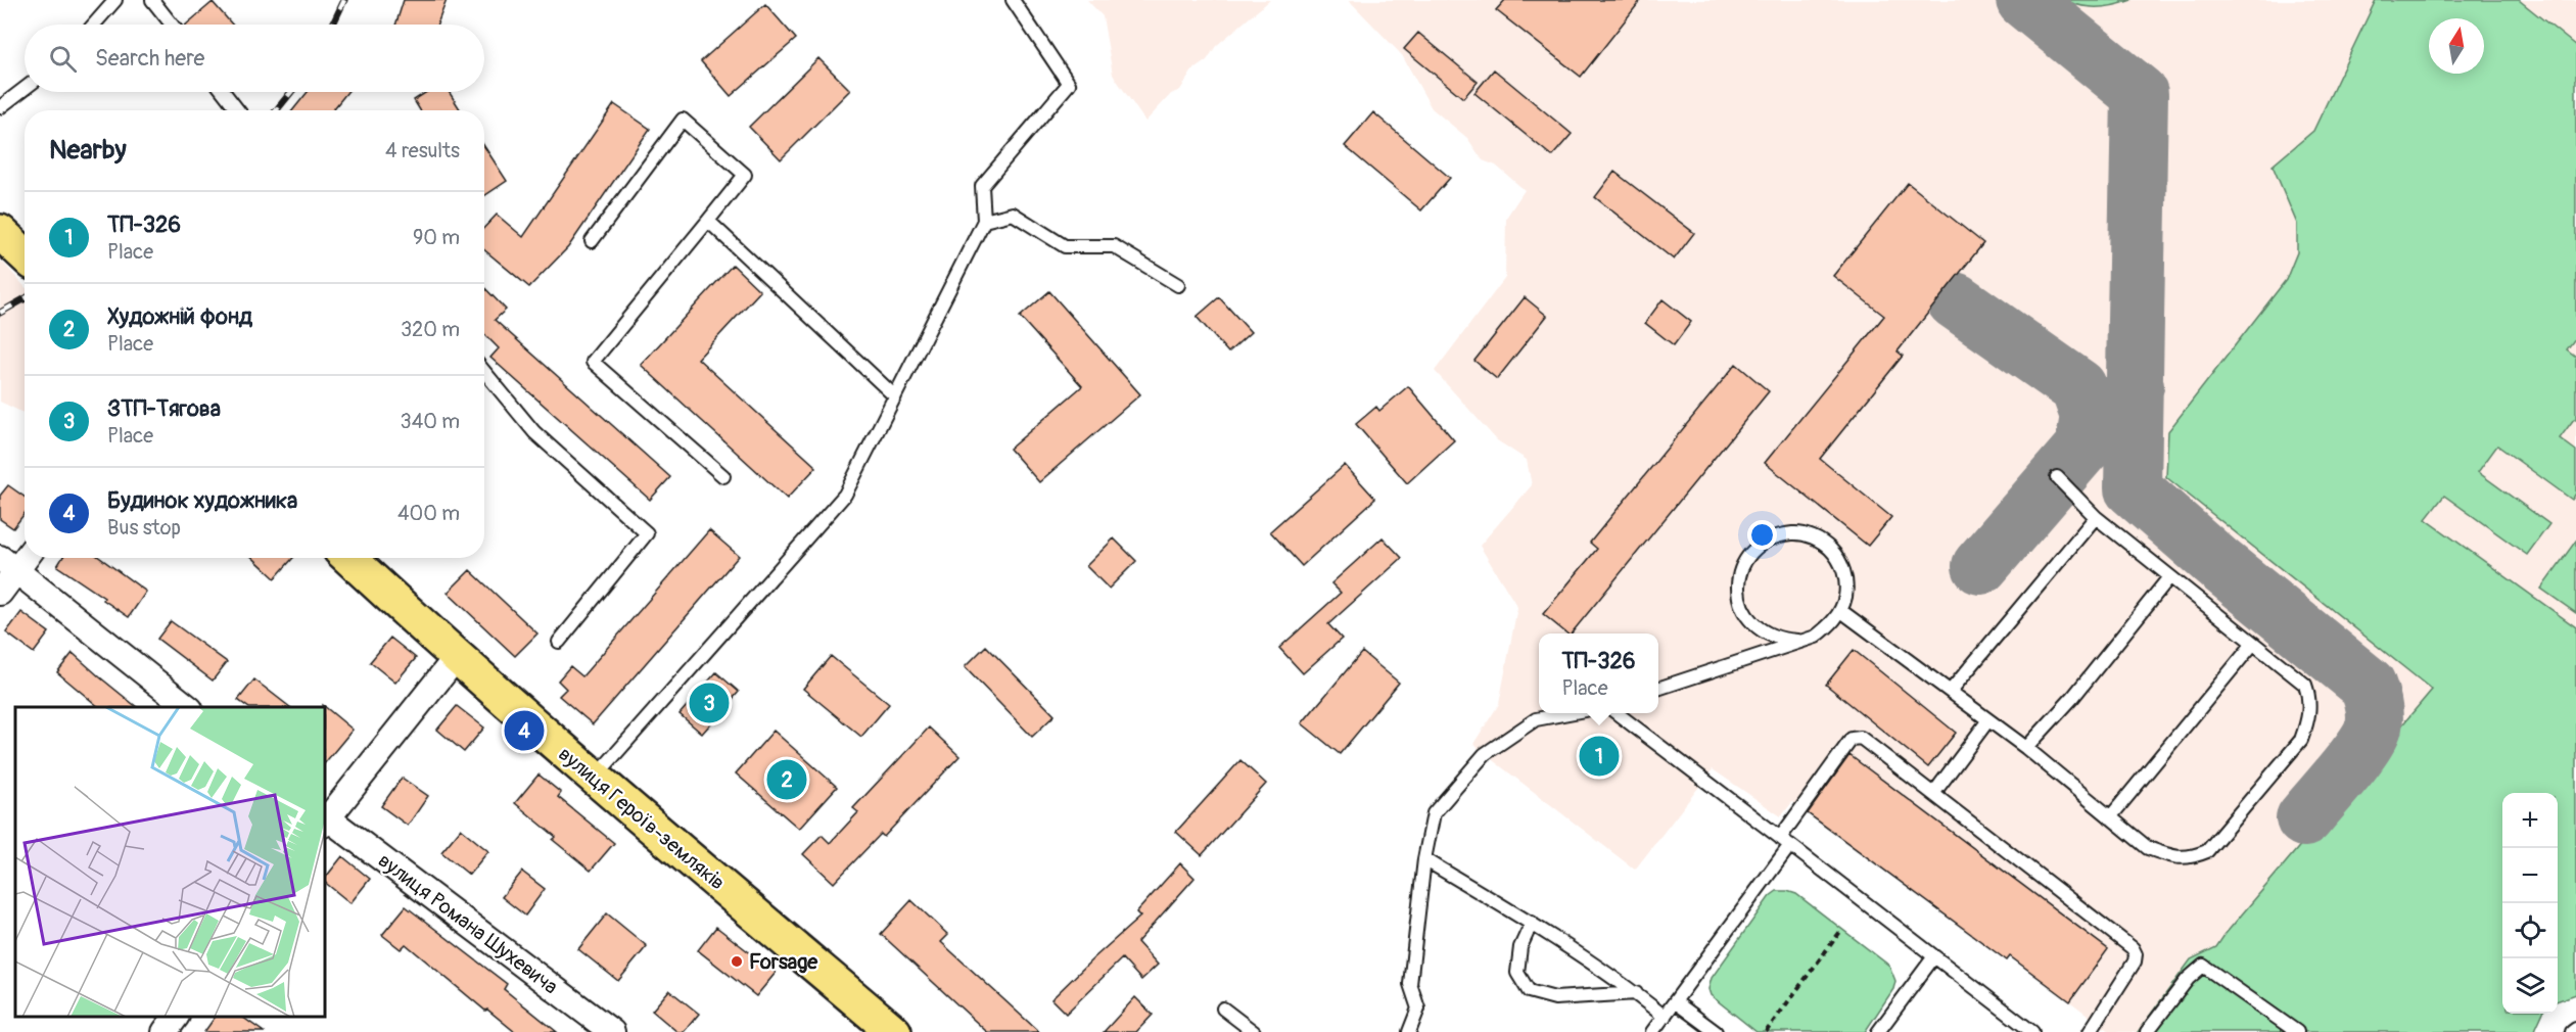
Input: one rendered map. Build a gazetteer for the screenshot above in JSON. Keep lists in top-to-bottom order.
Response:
{
  "streets": {
    "main road": ["вулиця Героїв-земляків"],
    "street": ["вулиця Романа Шухевича"]
  },
  "places": ["Forsage"],
  "north": "top",
  "page": {
    "search": "Search here",
    "heading": ["Nearby", "4 results"],
    "list": [
      {
        "mark": "1",
        "name": "ТП-326",
        "note": "Place",
        "value": "90 m"
      },
      {
        "mark": "2",
        "name": "Художній фонд",
        "note": "Place",
        "value": "320 m"
      },
      {
        "mark": "3",
        "name": "ЗТП-Тягова",
        "note": "Place",
        "value": "340 m"
      },
      {
        "mark": "4",
        "name": "Будинок художника",
        "note": "Bus stop",
        "value": "400 m"
      }
    ],
    "popup": ["ТП-326", "Place"],
    "pins": [
      "3",
      "4",
      "1",
      "2"
    ],
    "map_buttons": ["+", "−"]
  }
}
